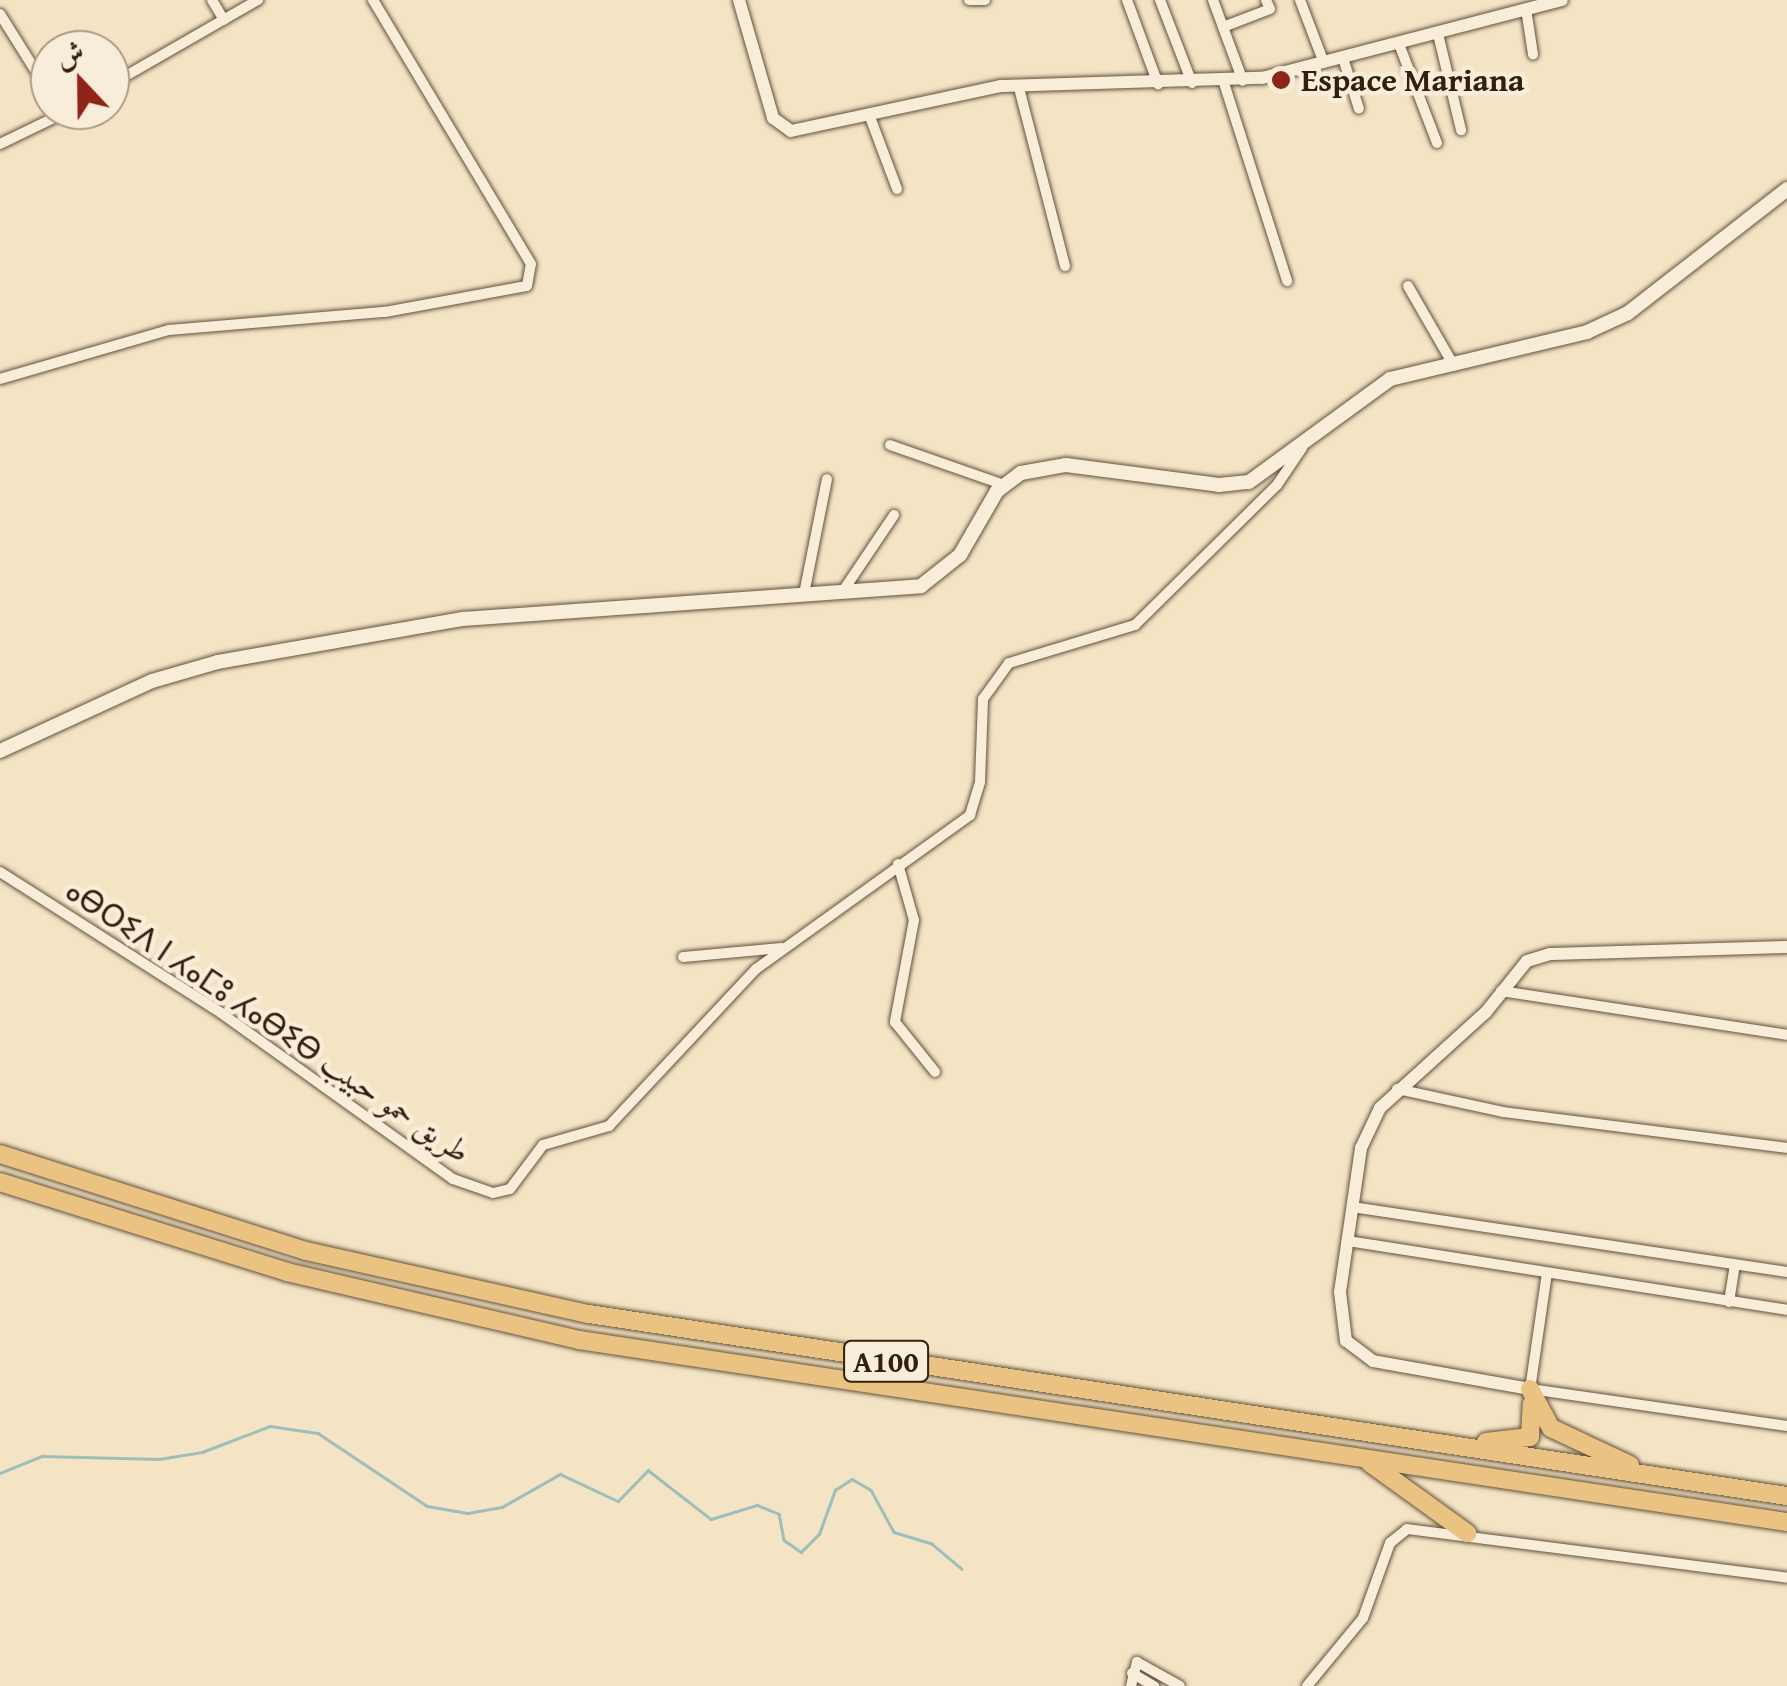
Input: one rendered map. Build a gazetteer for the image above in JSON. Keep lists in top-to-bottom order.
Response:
{
  "streets": {
    "highway": ["A100"],
    "street": ["ⴰⴱⵔⵉⴷ ⵏ ⵃⴰⵎⵓ ⵃⴰⴱⵉⴱ طريق حمو حبيب"]
  },
  "places": ["Espace Mariana"],
  "north": "top"
}
